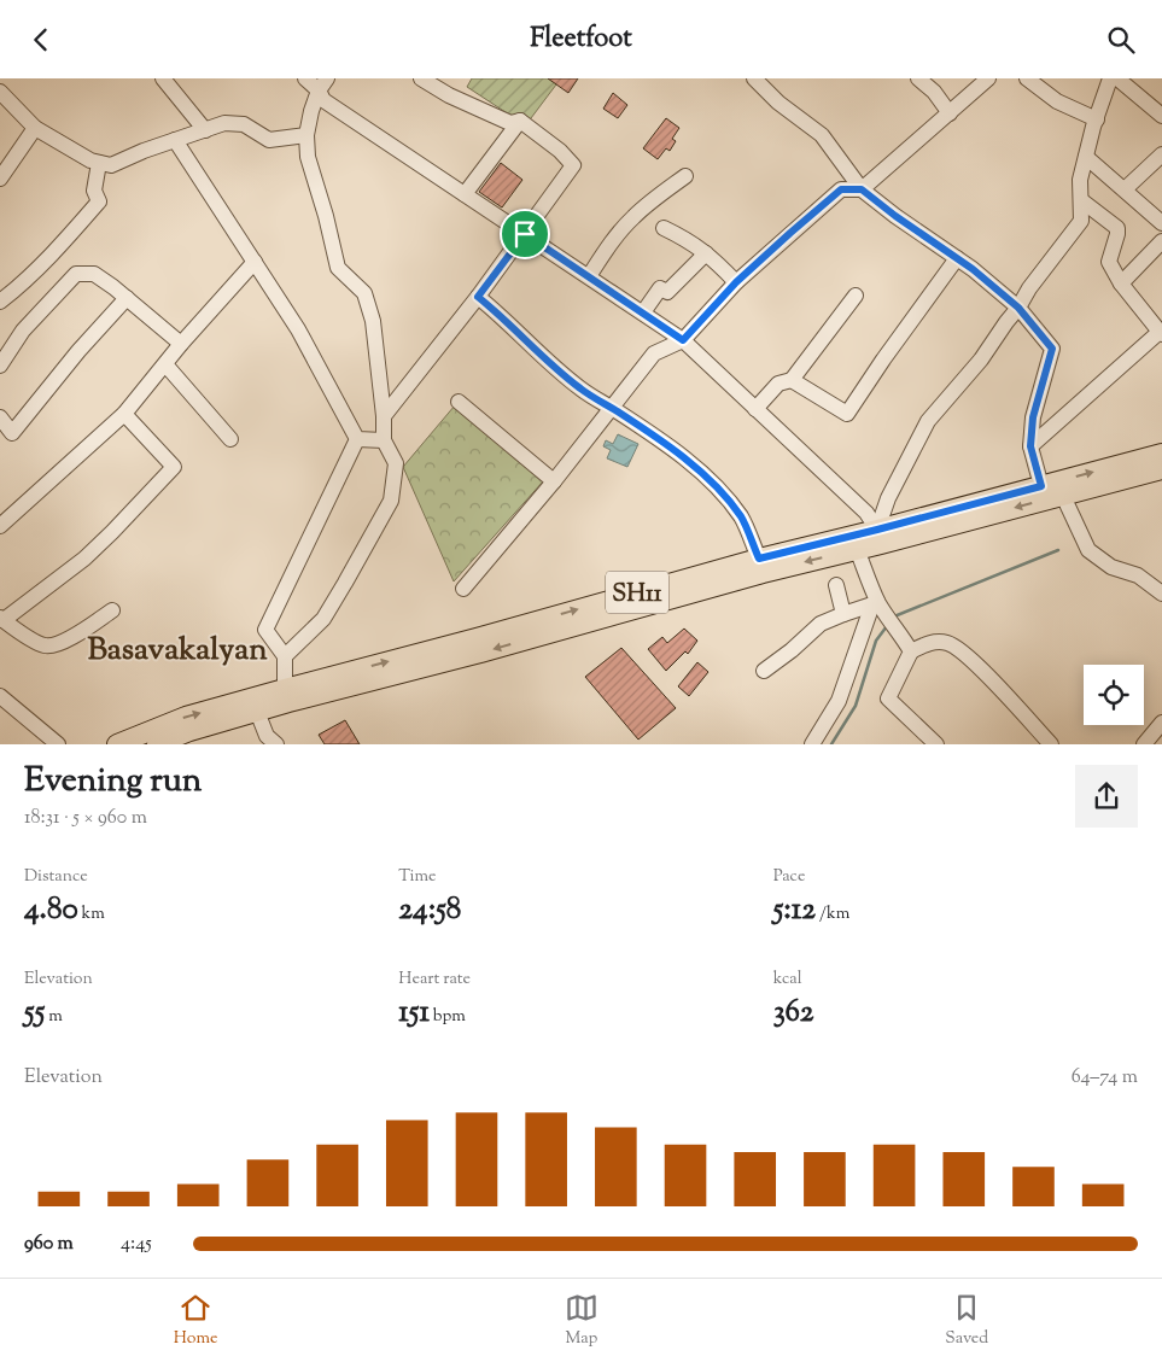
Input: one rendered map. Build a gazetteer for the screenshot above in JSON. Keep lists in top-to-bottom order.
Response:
{
  "streets": {
    "main road": ["SH11"]
  },
  "districts": ["Basavakalyan"],
  "page": {
    "header": "Fleetfoot",
    "heading": ["Evening run", "18:31 · 5 × 960 m"],
    "stats": [
      ["Distance", "4.80 km"],
      ["Time", "24:58"],
      ["Pace", "5:12 /km"],
      ["Elevation", "55 m"],
      ["Heart rate", "151 bpm"],
      ["kcal", "362"]
    ],
    "chart": ["Elevation", "64–74 m"],
    "list": [
      {
        "name": "960 m",
        "note": "4:45"
      }
    ],
    "tabs": ["Home", "Map", "Saved"]
  }
}
